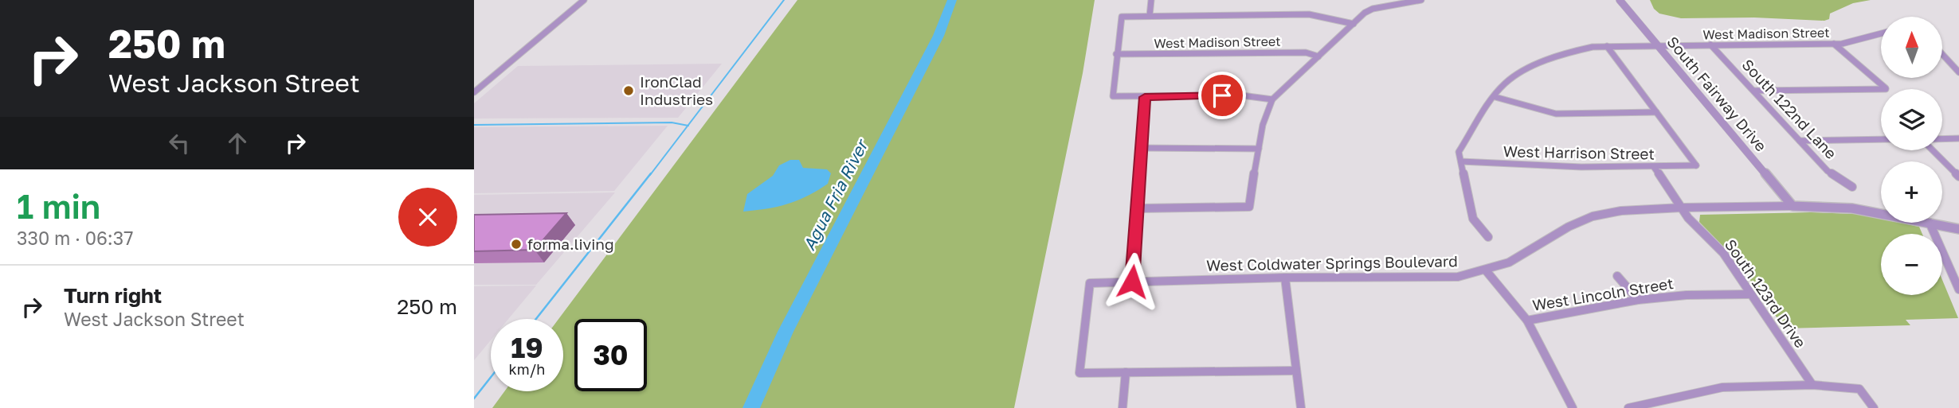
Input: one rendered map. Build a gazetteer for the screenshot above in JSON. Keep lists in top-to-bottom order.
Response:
{
  "streets": {
    "street": [
      "West Madison Street",
      "South Fairway Drive",
      "South 122nd Lane",
      "West Harrison Street",
      "West Coldwater Springs Boulevard",
      "South 123rd Drive",
      "West Lincoln Street"
    ]
  },
  "crossings": [
    ["West Madison Street", "South Fairway Drive"],
    ["West Madison Street", "South 122nd Lane"],
    ["South Fairway Drive", "West Coldwater Springs Boulevard"],
    ["West Harrison Street", "South 123rd Drive"],
    ["West Coldwater Springs Boulevard", "South 123rd Drive"],
    ["South 123rd Drive", "West Lincoln Street"]
  ],
  "water": ["Agua Fria River"],
  "places": ["IronClad Industries", "forma.living"],
  "north": "top",
  "page": {
    "turn": ["250 m", "West Jackson Street"],
    "map_buttons": ["+", "−"],
    "heading": ["1 min", "330 m · 06:37"],
    "list": [
      {
        "name": "Turn right",
        "note": "West Jackson Street",
        "value": "250 m"
      }
    ],
    "speed": "19 km/h",
    "limit": "30"
  }
}
